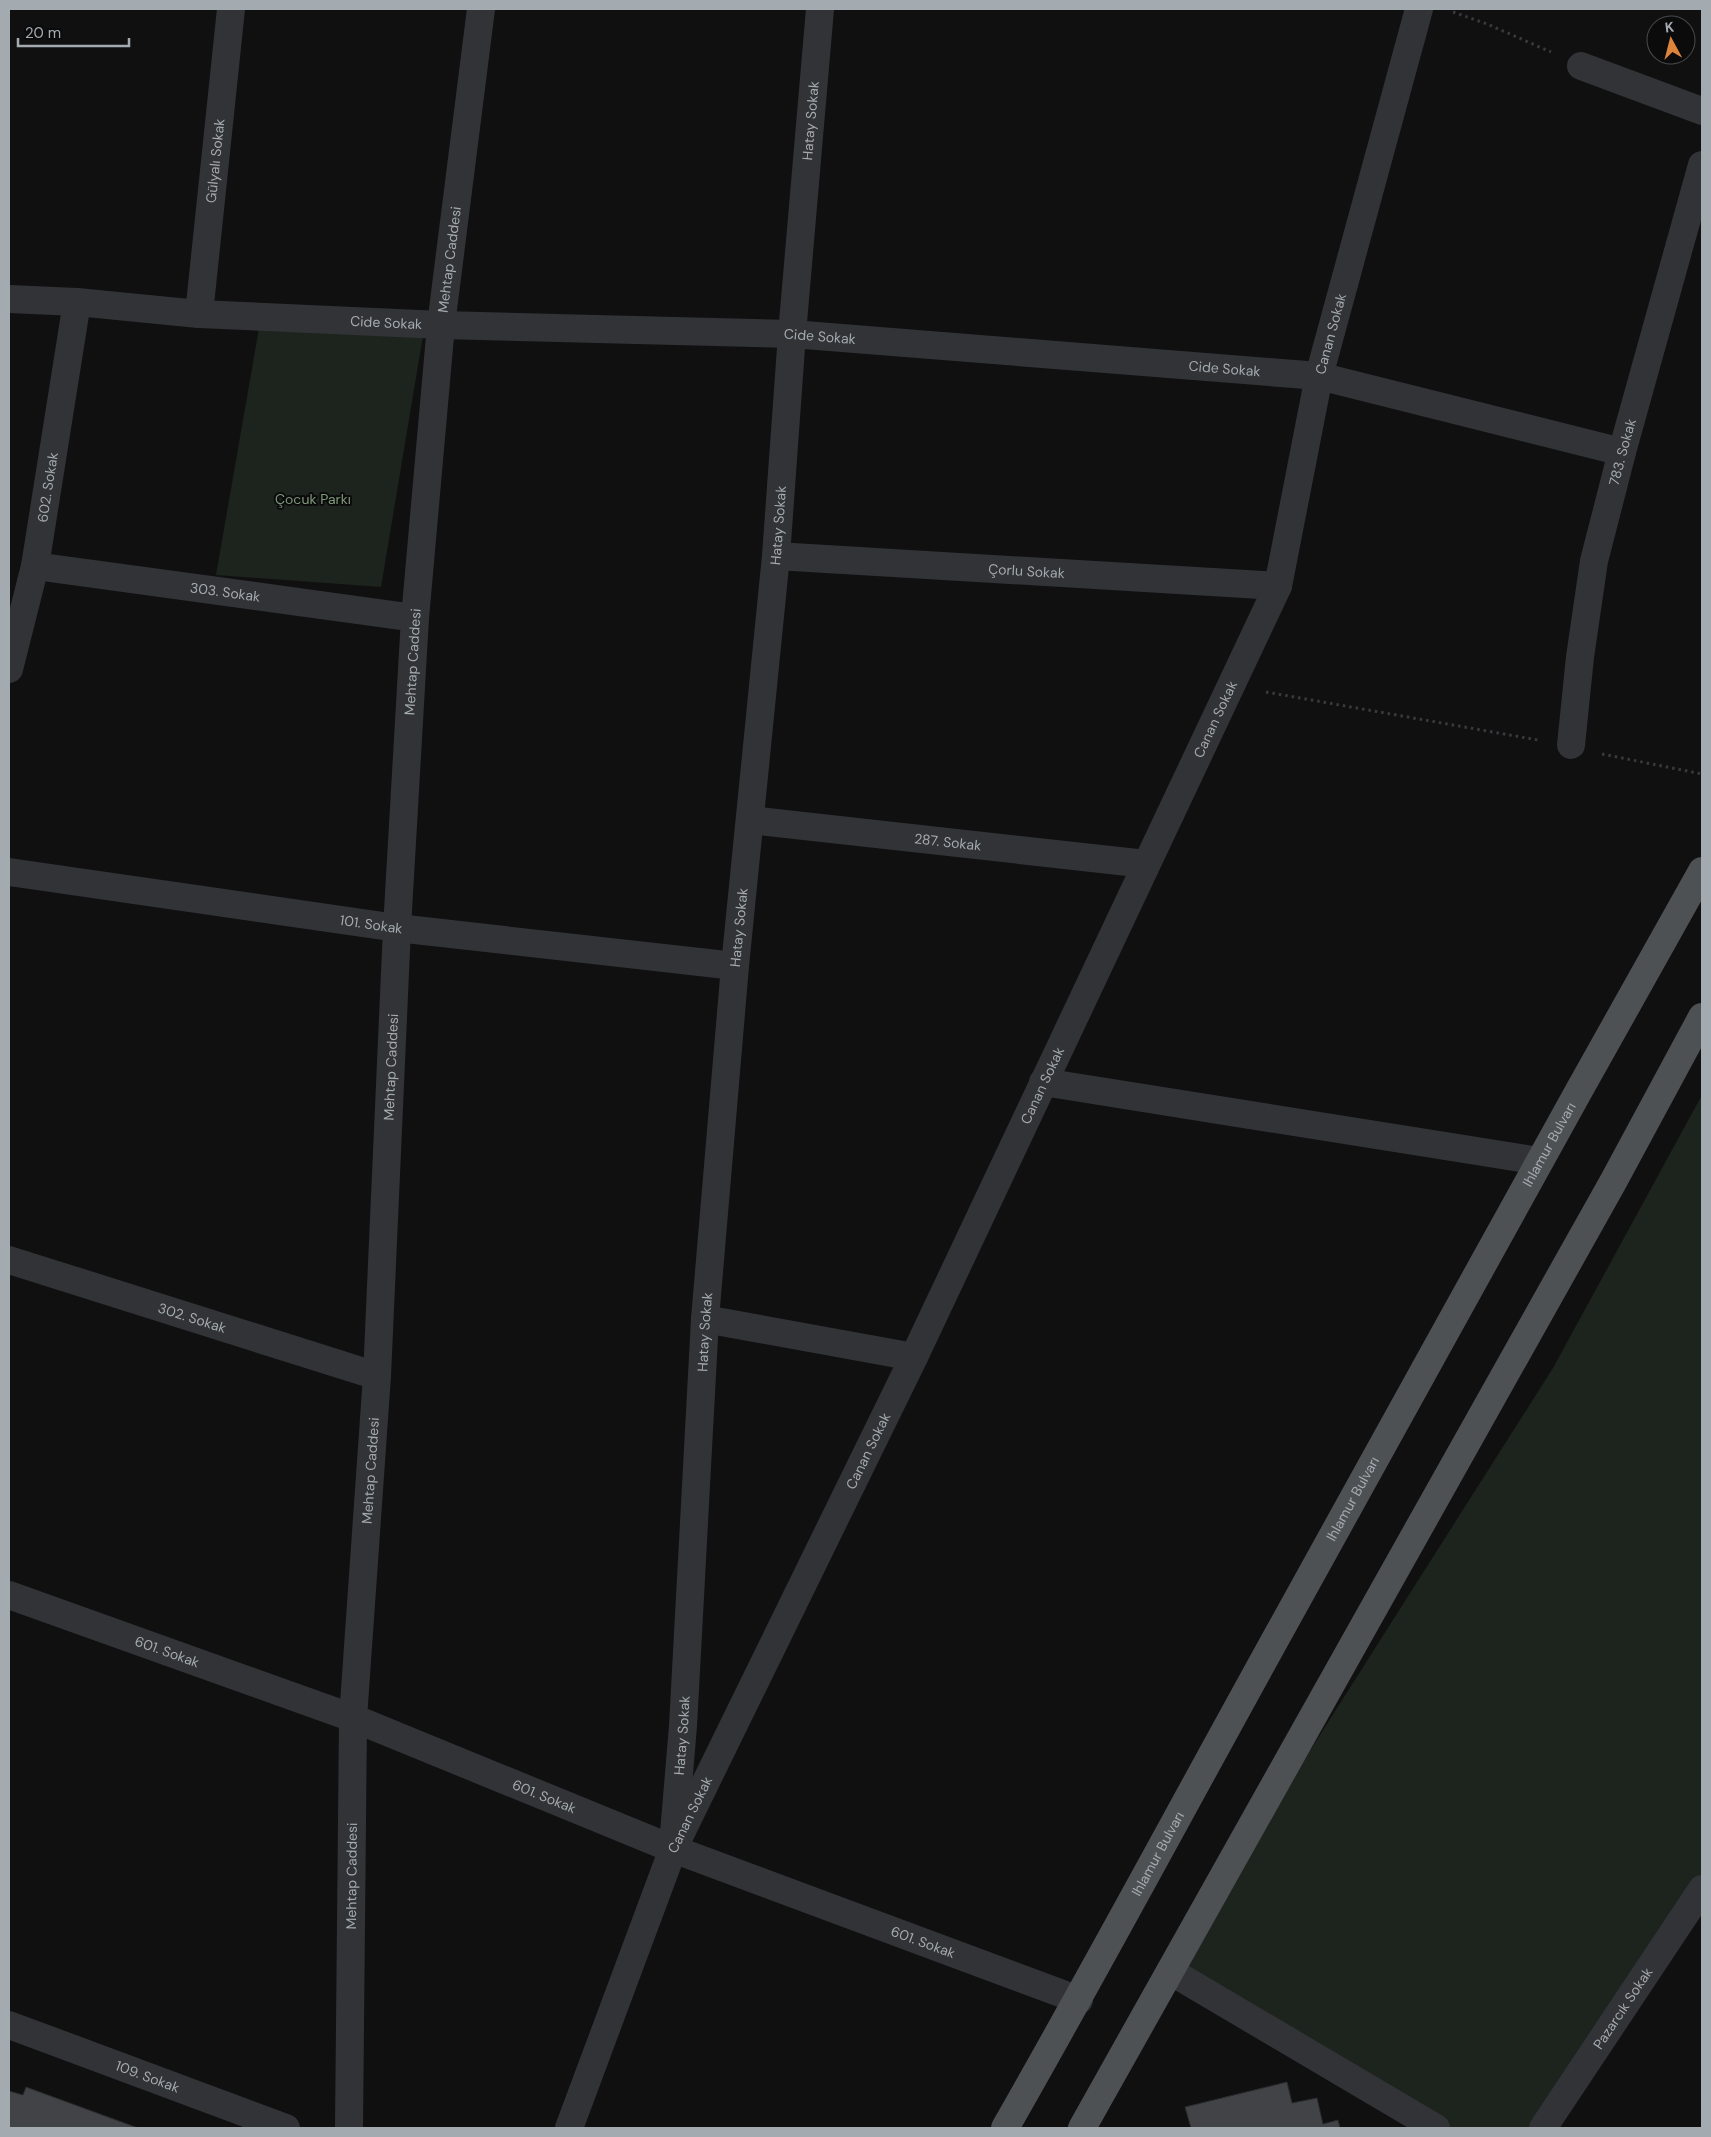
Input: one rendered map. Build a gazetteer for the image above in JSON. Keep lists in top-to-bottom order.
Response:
{
  "streets": {
    "main road": ["Ihlamur Bulvarı"],
    "street": [
      "Hatay Sokak",
      "Gülyalı Sokak",
      "Mehtap Caddesi",
      "Cide Sokak",
      "Canan Sokak",
      "783. Sokak",
      "602. Sokak",
      "Çorlu Sokak",
      "303. Sokak",
      "287. Sokak",
      "101. Sokak",
      "302. Sokak",
      "601. Sokak",
      "Pazarcık Sokak",
      "109. Sokak"
    ]
  },
  "crossings": [
    ["Hatay Sokak", "Cide Sokak"],
    ["Hatay Sokak", "Canan Sokak"],
    ["Hatay Sokak", "Çorlu Sokak"],
    ["Hatay Sokak", "287. Sokak"],
    ["Hatay Sokak", "101. Sokak"],
    ["Hatay Sokak", "601. Sokak"],
    ["Gülyalı Sokak", "Cide Sokak"],
    ["Mehtap Caddesi", "Cide Sokak"],
    ["Mehtap Caddesi", "303. Sokak"],
    ["Mehtap Caddesi", "101. Sokak"],
    ["Mehtap Caddesi", "302. Sokak"],
    ["Mehtap Caddesi", "601. Sokak"],
    ["Cide Sokak", "Canan Sokak"],
    ["Cide Sokak", "783. Sokak"],
    ["Cide Sokak", "602. Sokak"],
    ["Canan Sokak", "Çorlu Sokak"],
    ["Canan Sokak", "287. Sokak"],
    ["Canan Sokak", "601. Sokak"],
    ["602. Sokak", "303. Sokak"],
    ["Ihlamur Bulvarı", "601. Sokak"]
  ],
  "parks": ["Çocuk Parkı"],
  "scale_bar": "20 m",
  "north": "top"
}
